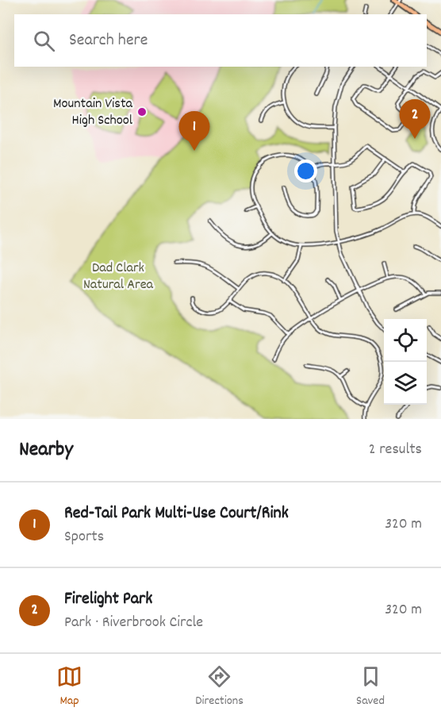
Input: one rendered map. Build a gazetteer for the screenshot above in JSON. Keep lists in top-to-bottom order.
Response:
{
  "parks": ["Dad Clark Natural Area"],
  "places": ["Mountain Vista High School"],
  "page": {
    "search": "Search here",
    "pins": ["2", "1"],
    "heading": ["Nearby", "2 results"],
    "list": [
      {
        "mark": "1",
        "name": "Red-Tail Park Multi-Use Court/Rink",
        "note": "Sports",
        "value": "320 m"
      },
      {
        "mark": "2",
        "name": "Firelight Park",
        "note": "Park · Riverbrook Circle",
        "value": "320 m"
      }
    ],
    "nav": ["Map", "Directions", "Saved"]
  }
}
